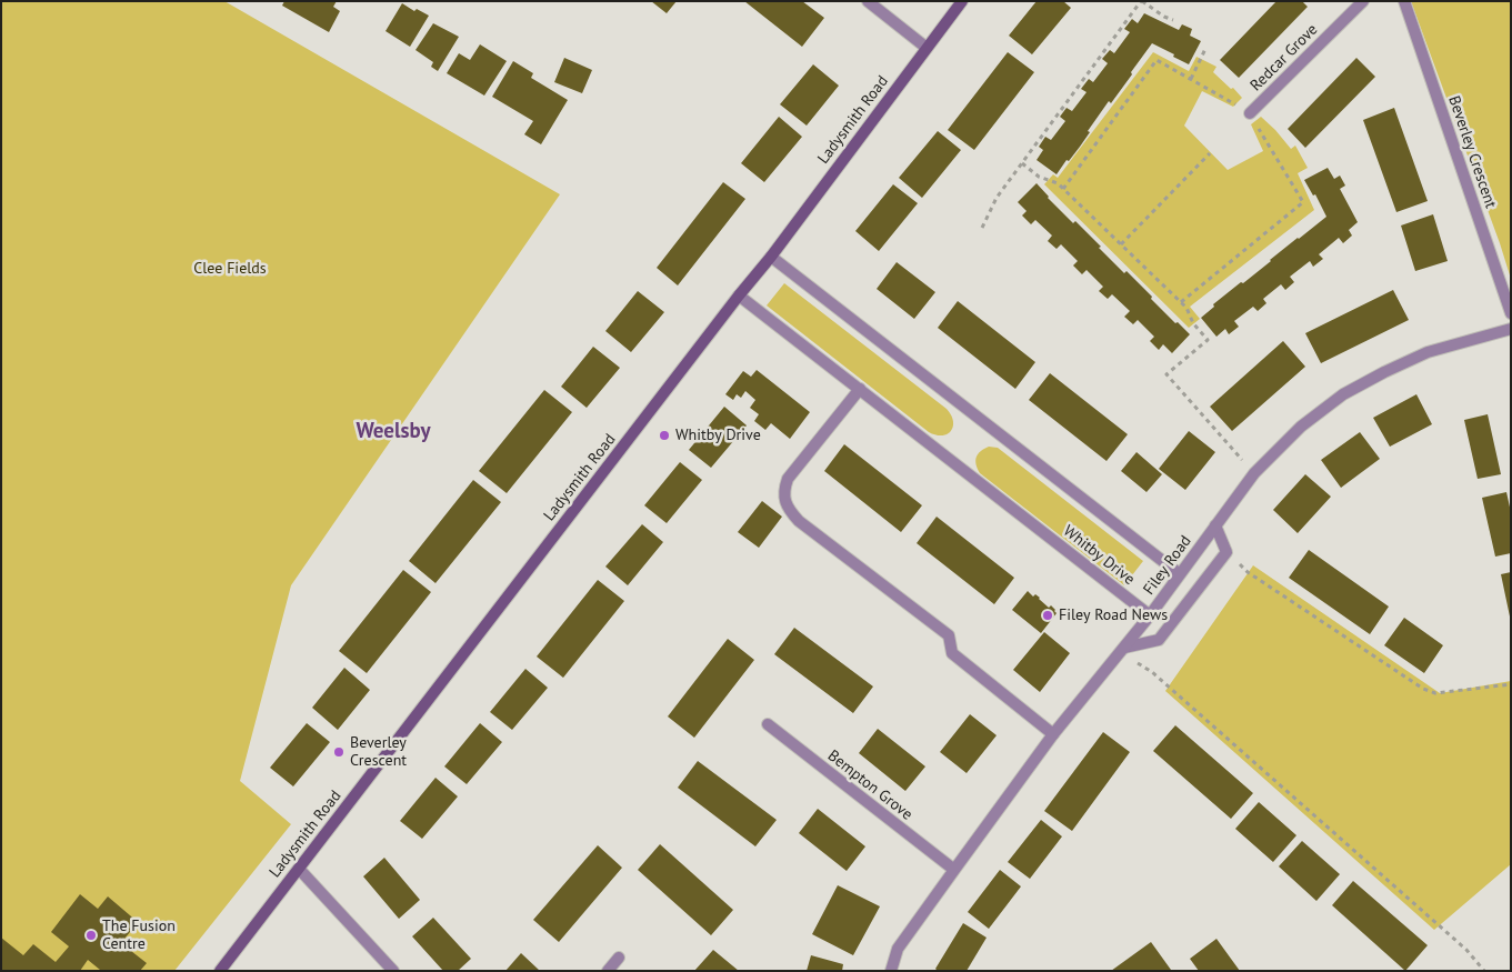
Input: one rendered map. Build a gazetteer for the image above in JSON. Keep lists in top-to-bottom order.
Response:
{
  "streets": {
    "street": [
      "Redcar Grove",
      "Ladysmith Road",
      "Beverley Crescent",
      "Whitby Drive",
      "Filey Road",
      "Bempton Grove"
    ]
  },
  "crossings": [
    ["Ladysmith Road", "Whitby Drive"],
    ["Whitby Drive", "Filey Road"],
    ["Filey Road", "Bempton Grove"]
  ],
  "districts": ["Weelsby"],
  "parks": ["Clee Fields"],
  "places": [
    "Whitby Drive",
    "Filey Road News",
    "Beverley Crescent",
    "The Fusion Centre"
  ]
}
